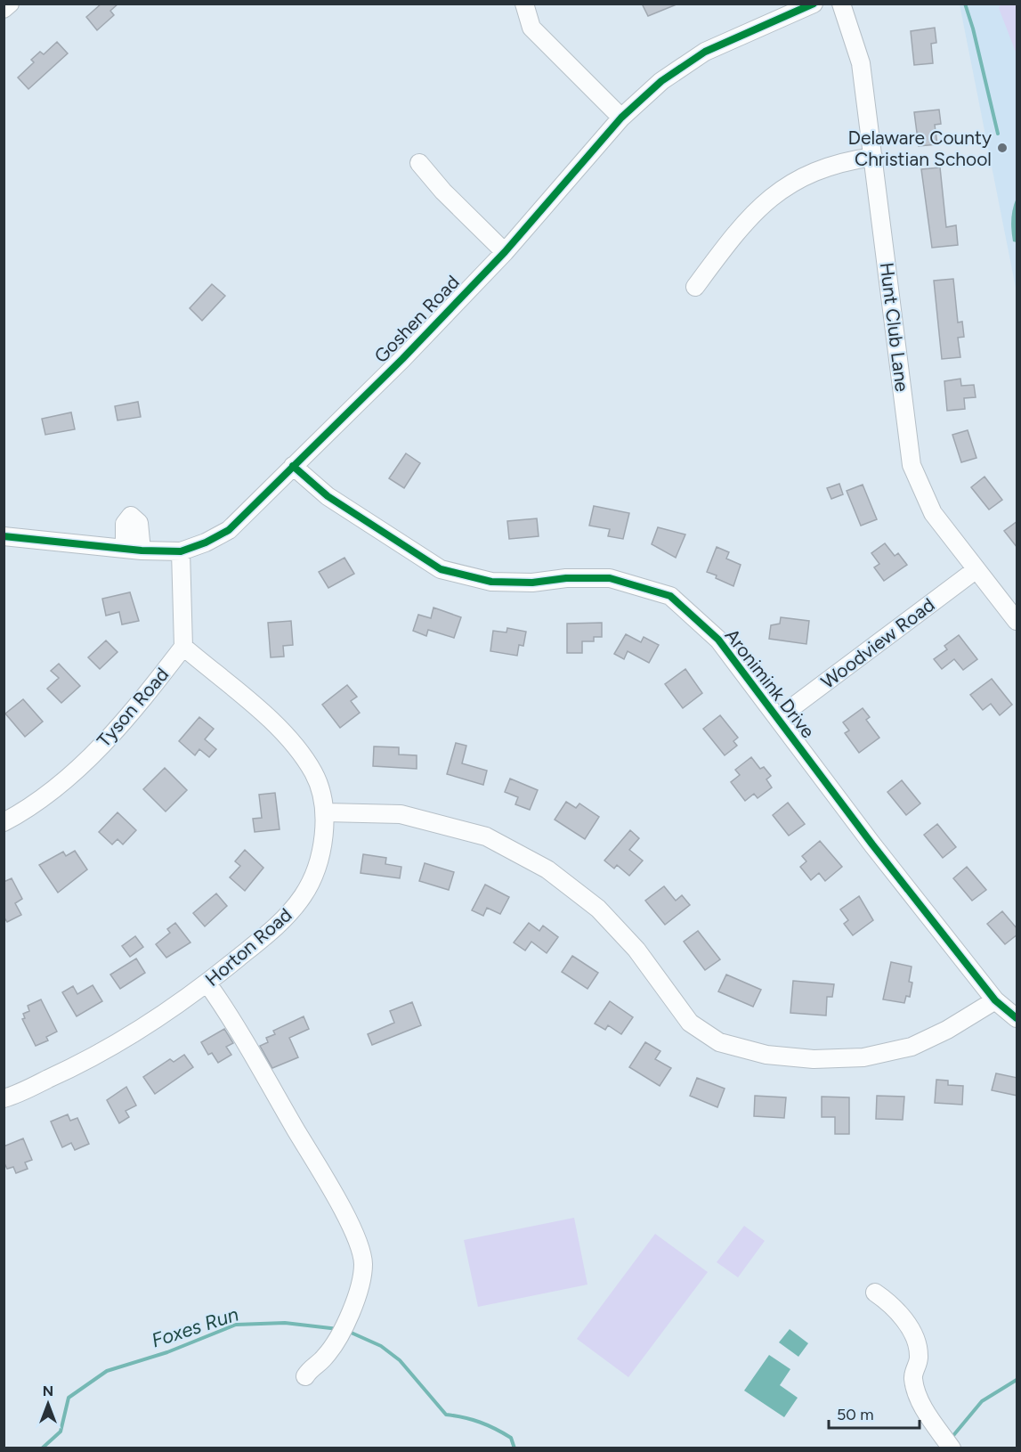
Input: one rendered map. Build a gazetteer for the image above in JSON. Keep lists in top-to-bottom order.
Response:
{
  "streets": {
    "street": [
      "Goshen Road",
      "Hunt Club Lane",
      "Woodview Road",
      "Aronimink Drive",
      "Tyson Road",
      "Horton Road"
    ]
  },
  "crossings": [
    ["Goshen Road", "Aronimink Drive"],
    ["Hunt Club Lane", "Woodview Road"],
    ["Woodview Road", "Aronimink Drive"],
    ["Tyson Road", "Horton Road"]
  ],
  "water": ["Foxes Run"],
  "places": ["Delaware County Christian School"],
  "scale_bar": "50 m",
  "north": "top"
}
